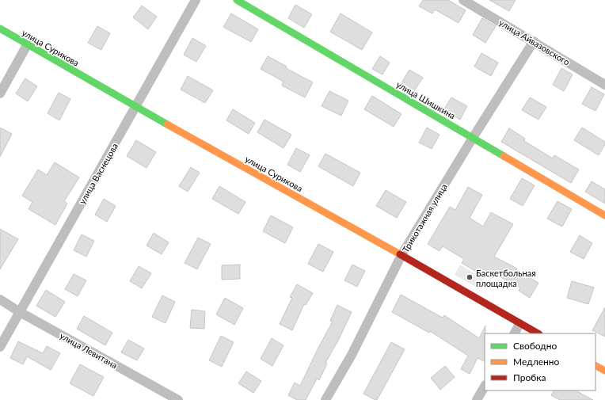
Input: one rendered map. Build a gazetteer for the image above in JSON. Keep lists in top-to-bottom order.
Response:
{
  "streets": {
    "street": [
      "улица Айвазовского",
      "улица Сурикова",
      "улица Шишкина",
      "улица Васнецова",
      "Трикотажная улица",
      "улица Левитана"
    ]
  },
  "crossings": [
    ["улица Айвазовского", "Трикотажная улица"],
    ["улица Сурикова", "улица Васнецова"],
    ["улица Сурикова", "Трикотажная улица"],
    ["улица Шишкина", "Трикотажная улица"],
    ["улица Васнецова", "улица Левитана"]
  ],
  "places": ["Баскетбольная площадка"],
  "legend": ["Свободно", "Медленно", "Пробка"]
}
